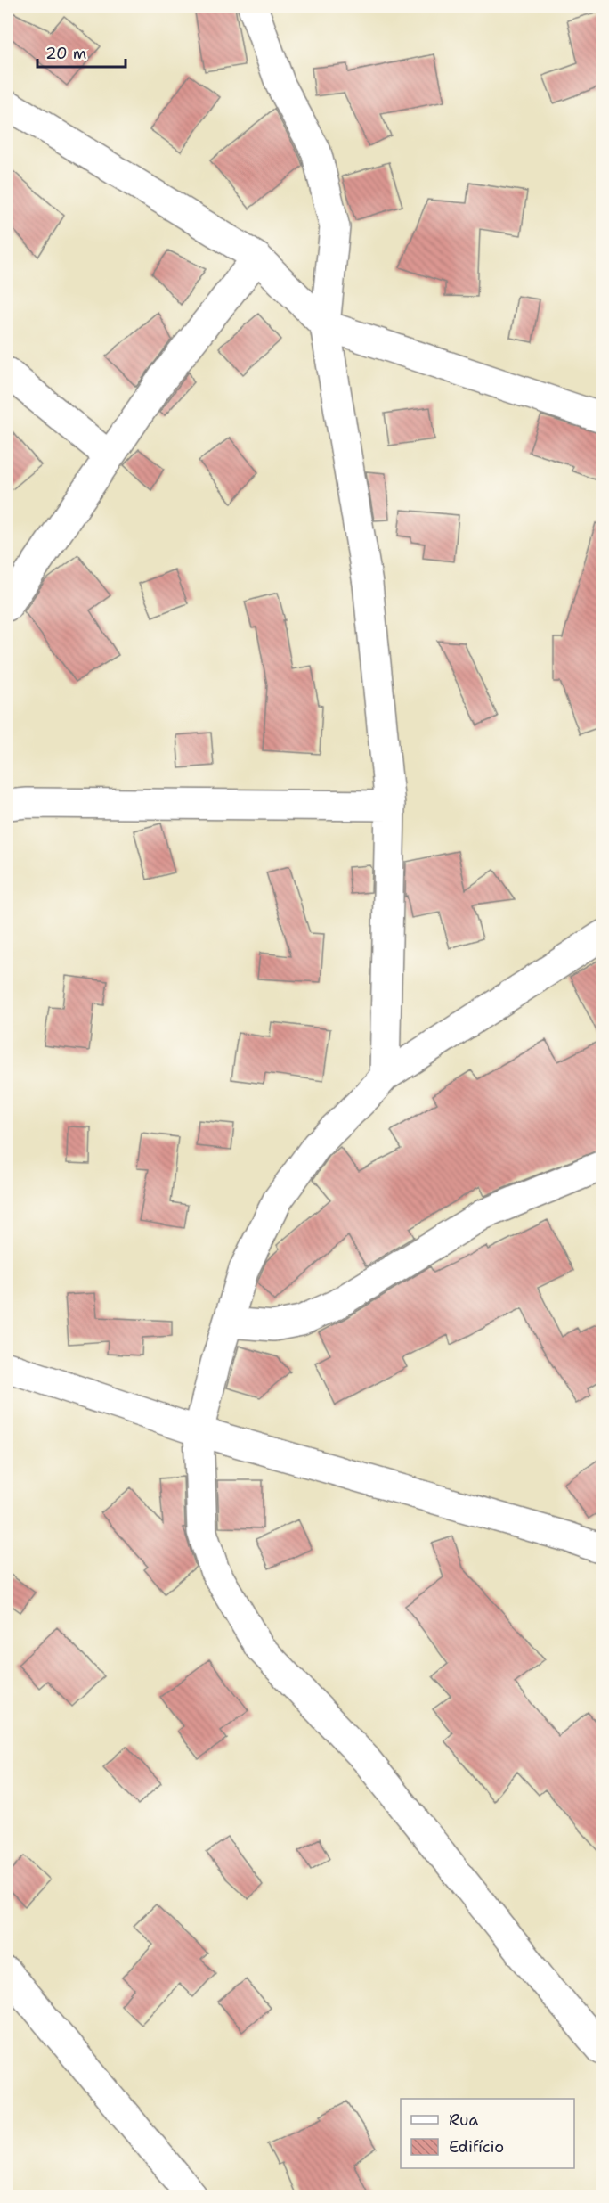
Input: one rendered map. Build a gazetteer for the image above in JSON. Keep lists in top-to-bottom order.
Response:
{
  "legend": ["Rua", "Edifício"],
  "scale_bar": "20 m"
}
